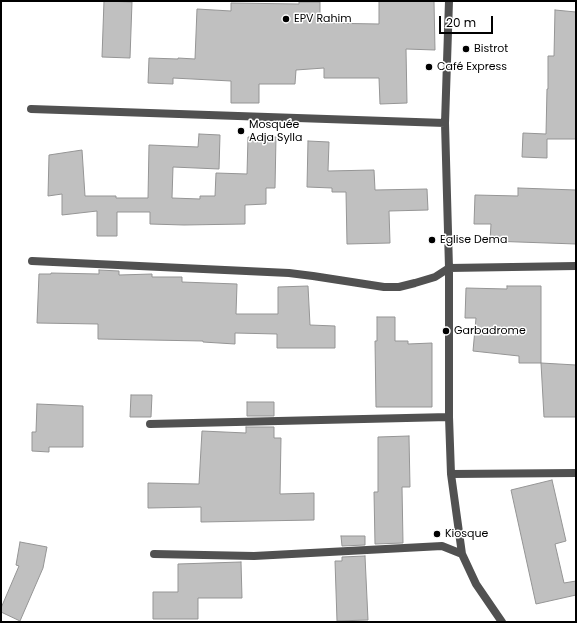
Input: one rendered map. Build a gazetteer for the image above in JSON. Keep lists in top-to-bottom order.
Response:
{
  "places": [
    "EPV Rahim",
    "Bistrot",
    "Café Express",
    "Mosquée Adja Sylla",
    "Eglise Dema",
    "Garbadrome",
    "Kiosque"
  ],
  "scale_bar": "20 m"
}
